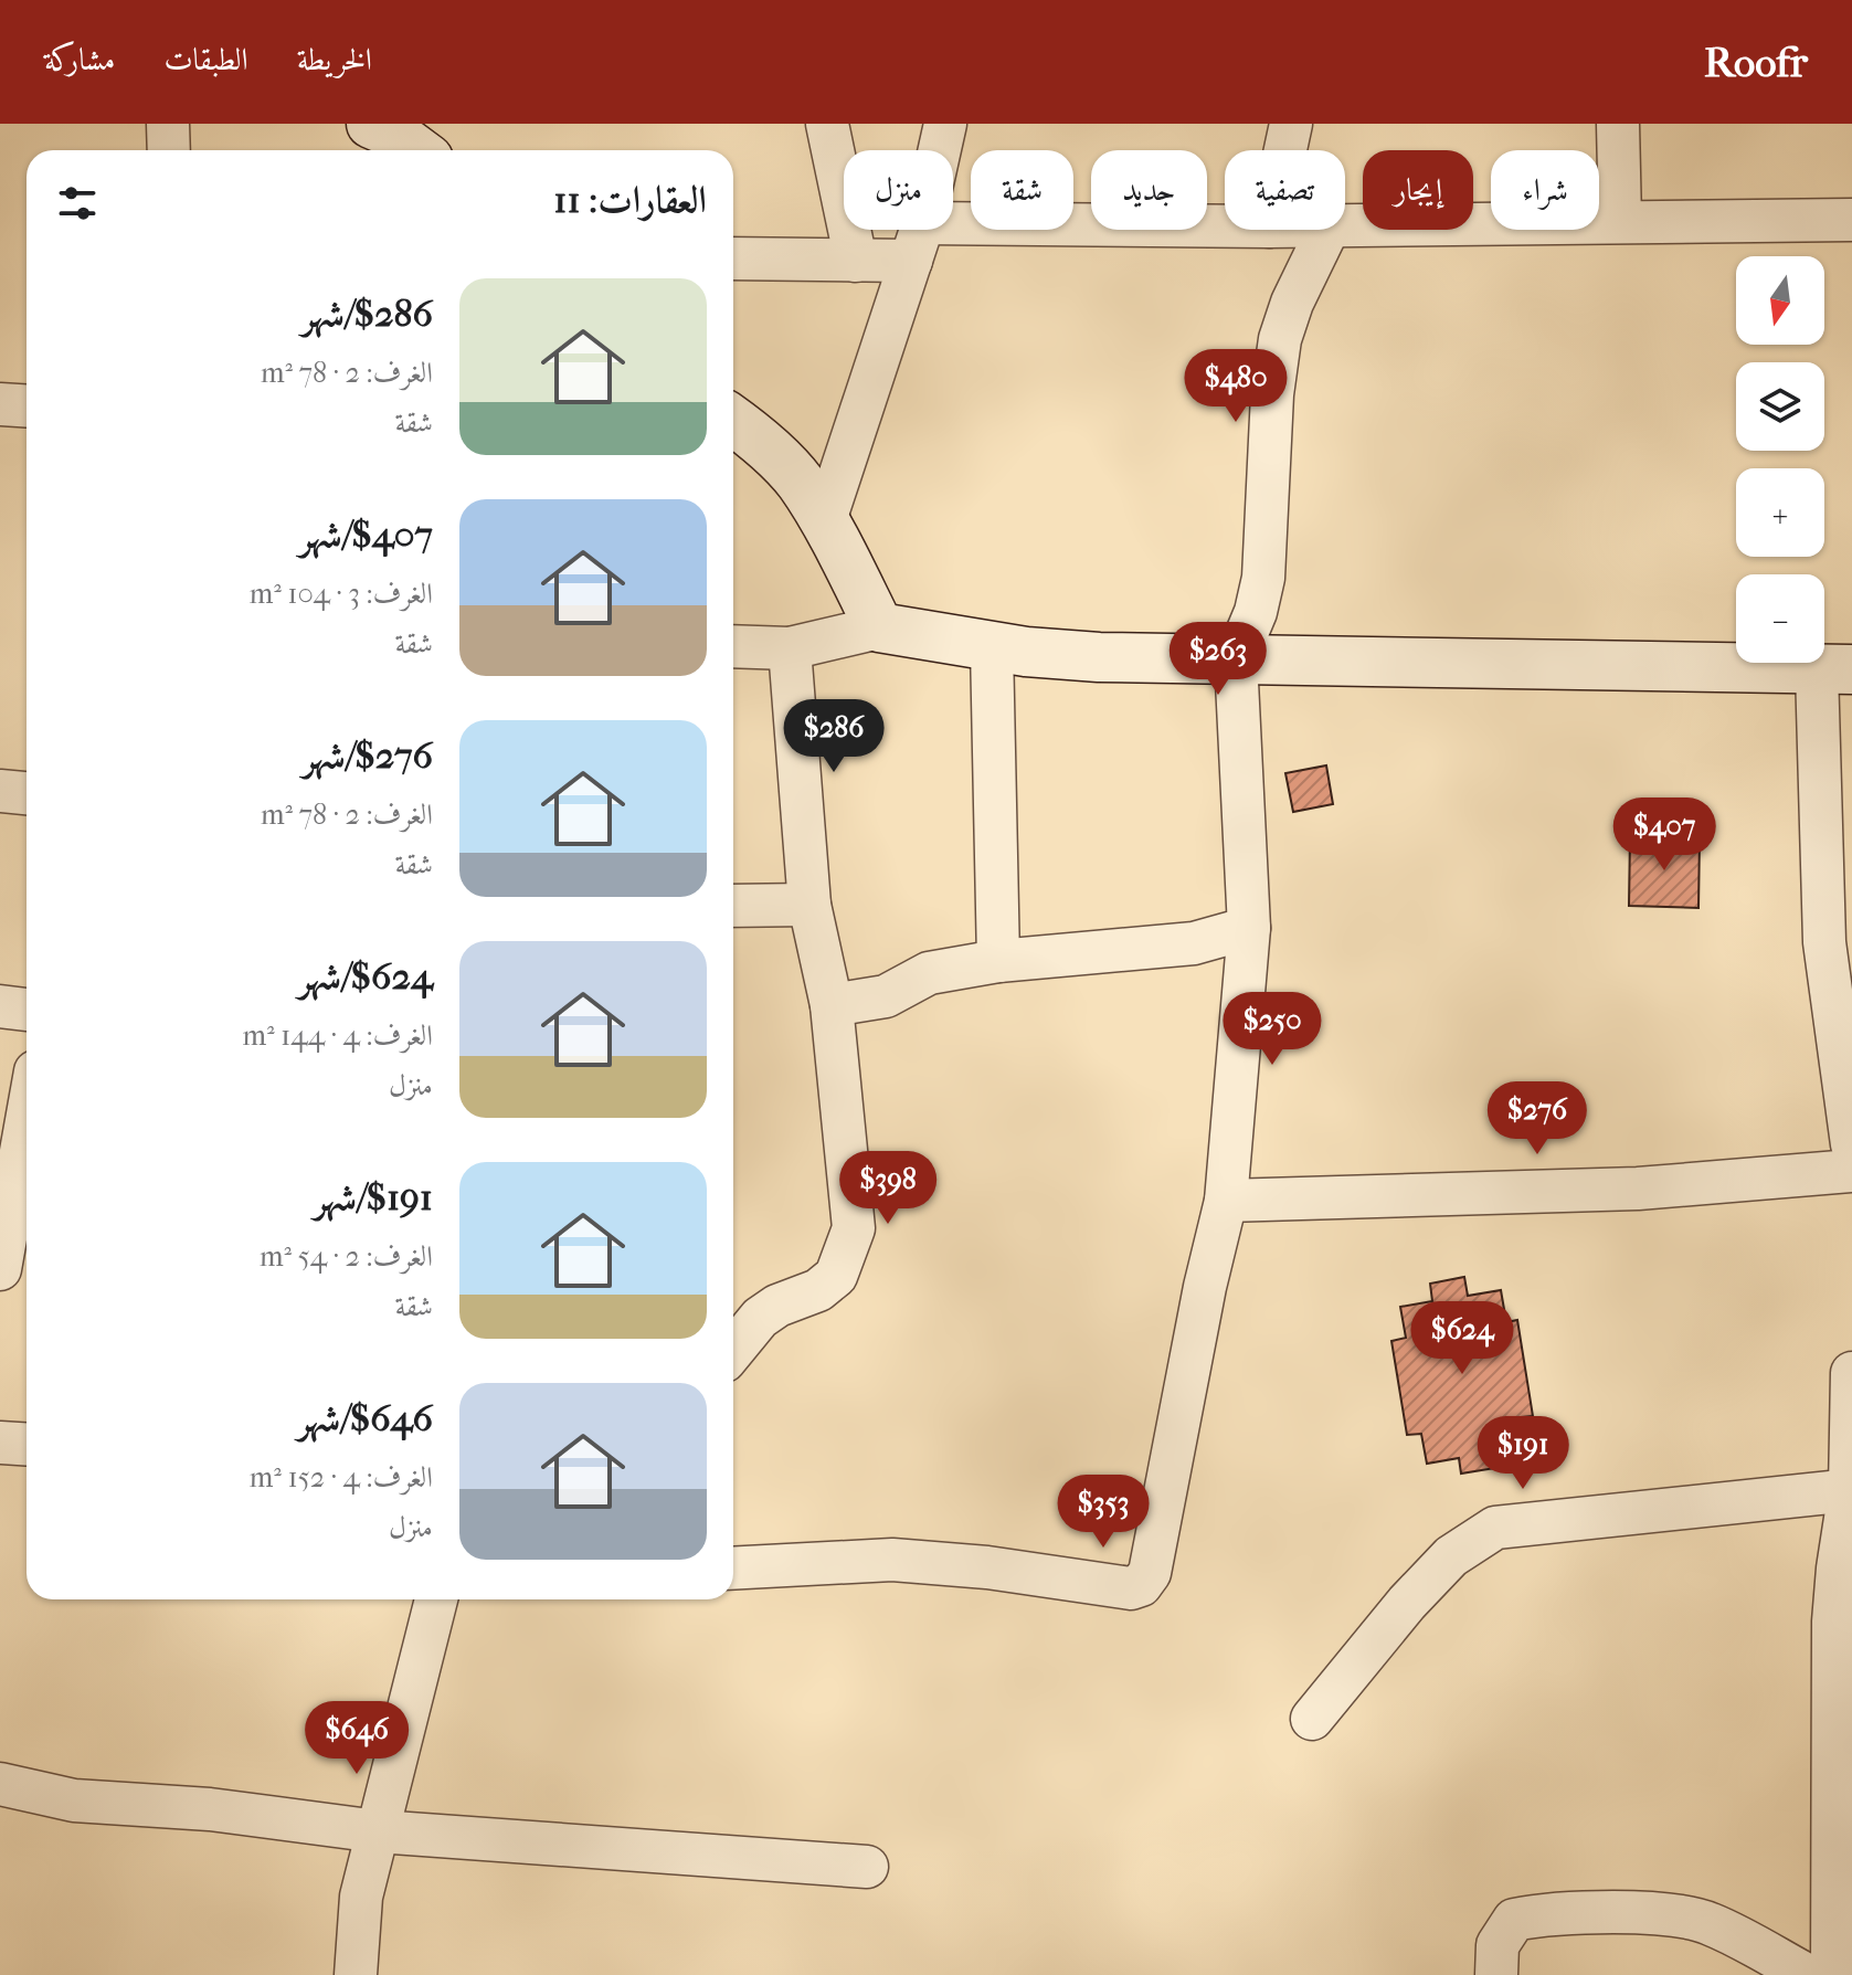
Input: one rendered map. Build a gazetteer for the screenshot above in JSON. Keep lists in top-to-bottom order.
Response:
{
  "north": "bottom",
  "page": {
    "header": "Roofr",
    "nav": ["الخريطة", "الطبقات", "مشاركة"],
    "chip": [
      "شراء",
      "إيجار",
      "تصفية",
      "جديد",
      "شقة",
      "منزل"
    ],
    "heading": "العقارات: 11",
    "map_buttons": ["+", "−"],
    "list": [
      {
        "name": "$286/شهر",
        "note": "الغرف: 2 · 78 m² · شقة"
      },
      {
        "name": "$407/شهر",
        "note": "الغرف: 3 · 104 m² · شقة"
      },
      {
        "name": "$276/شهر",
        "note": "الغرف: 2 · 78 m² · شقة"
      },
      {
        "name": "$624/شهر",
        "note": "الغرف: 4 · 144 m² · منزل"
      },
      {
        "name": "$191/شهر",
        "note": "الغرف: 2 · 54 m² · شقة"
      },
      {
        "name": "$646/شهر",
        "note": "الغرف: 4 · 152 m² · منزل"
      }
    ],
    "price": [
      "$480",
      "$263",
      "$286",
      "$407",
      "$250",
      "$276",
      "$398",
      "$624",
      "$191",
      "$353",
      "$646"
    ]
  }
}
